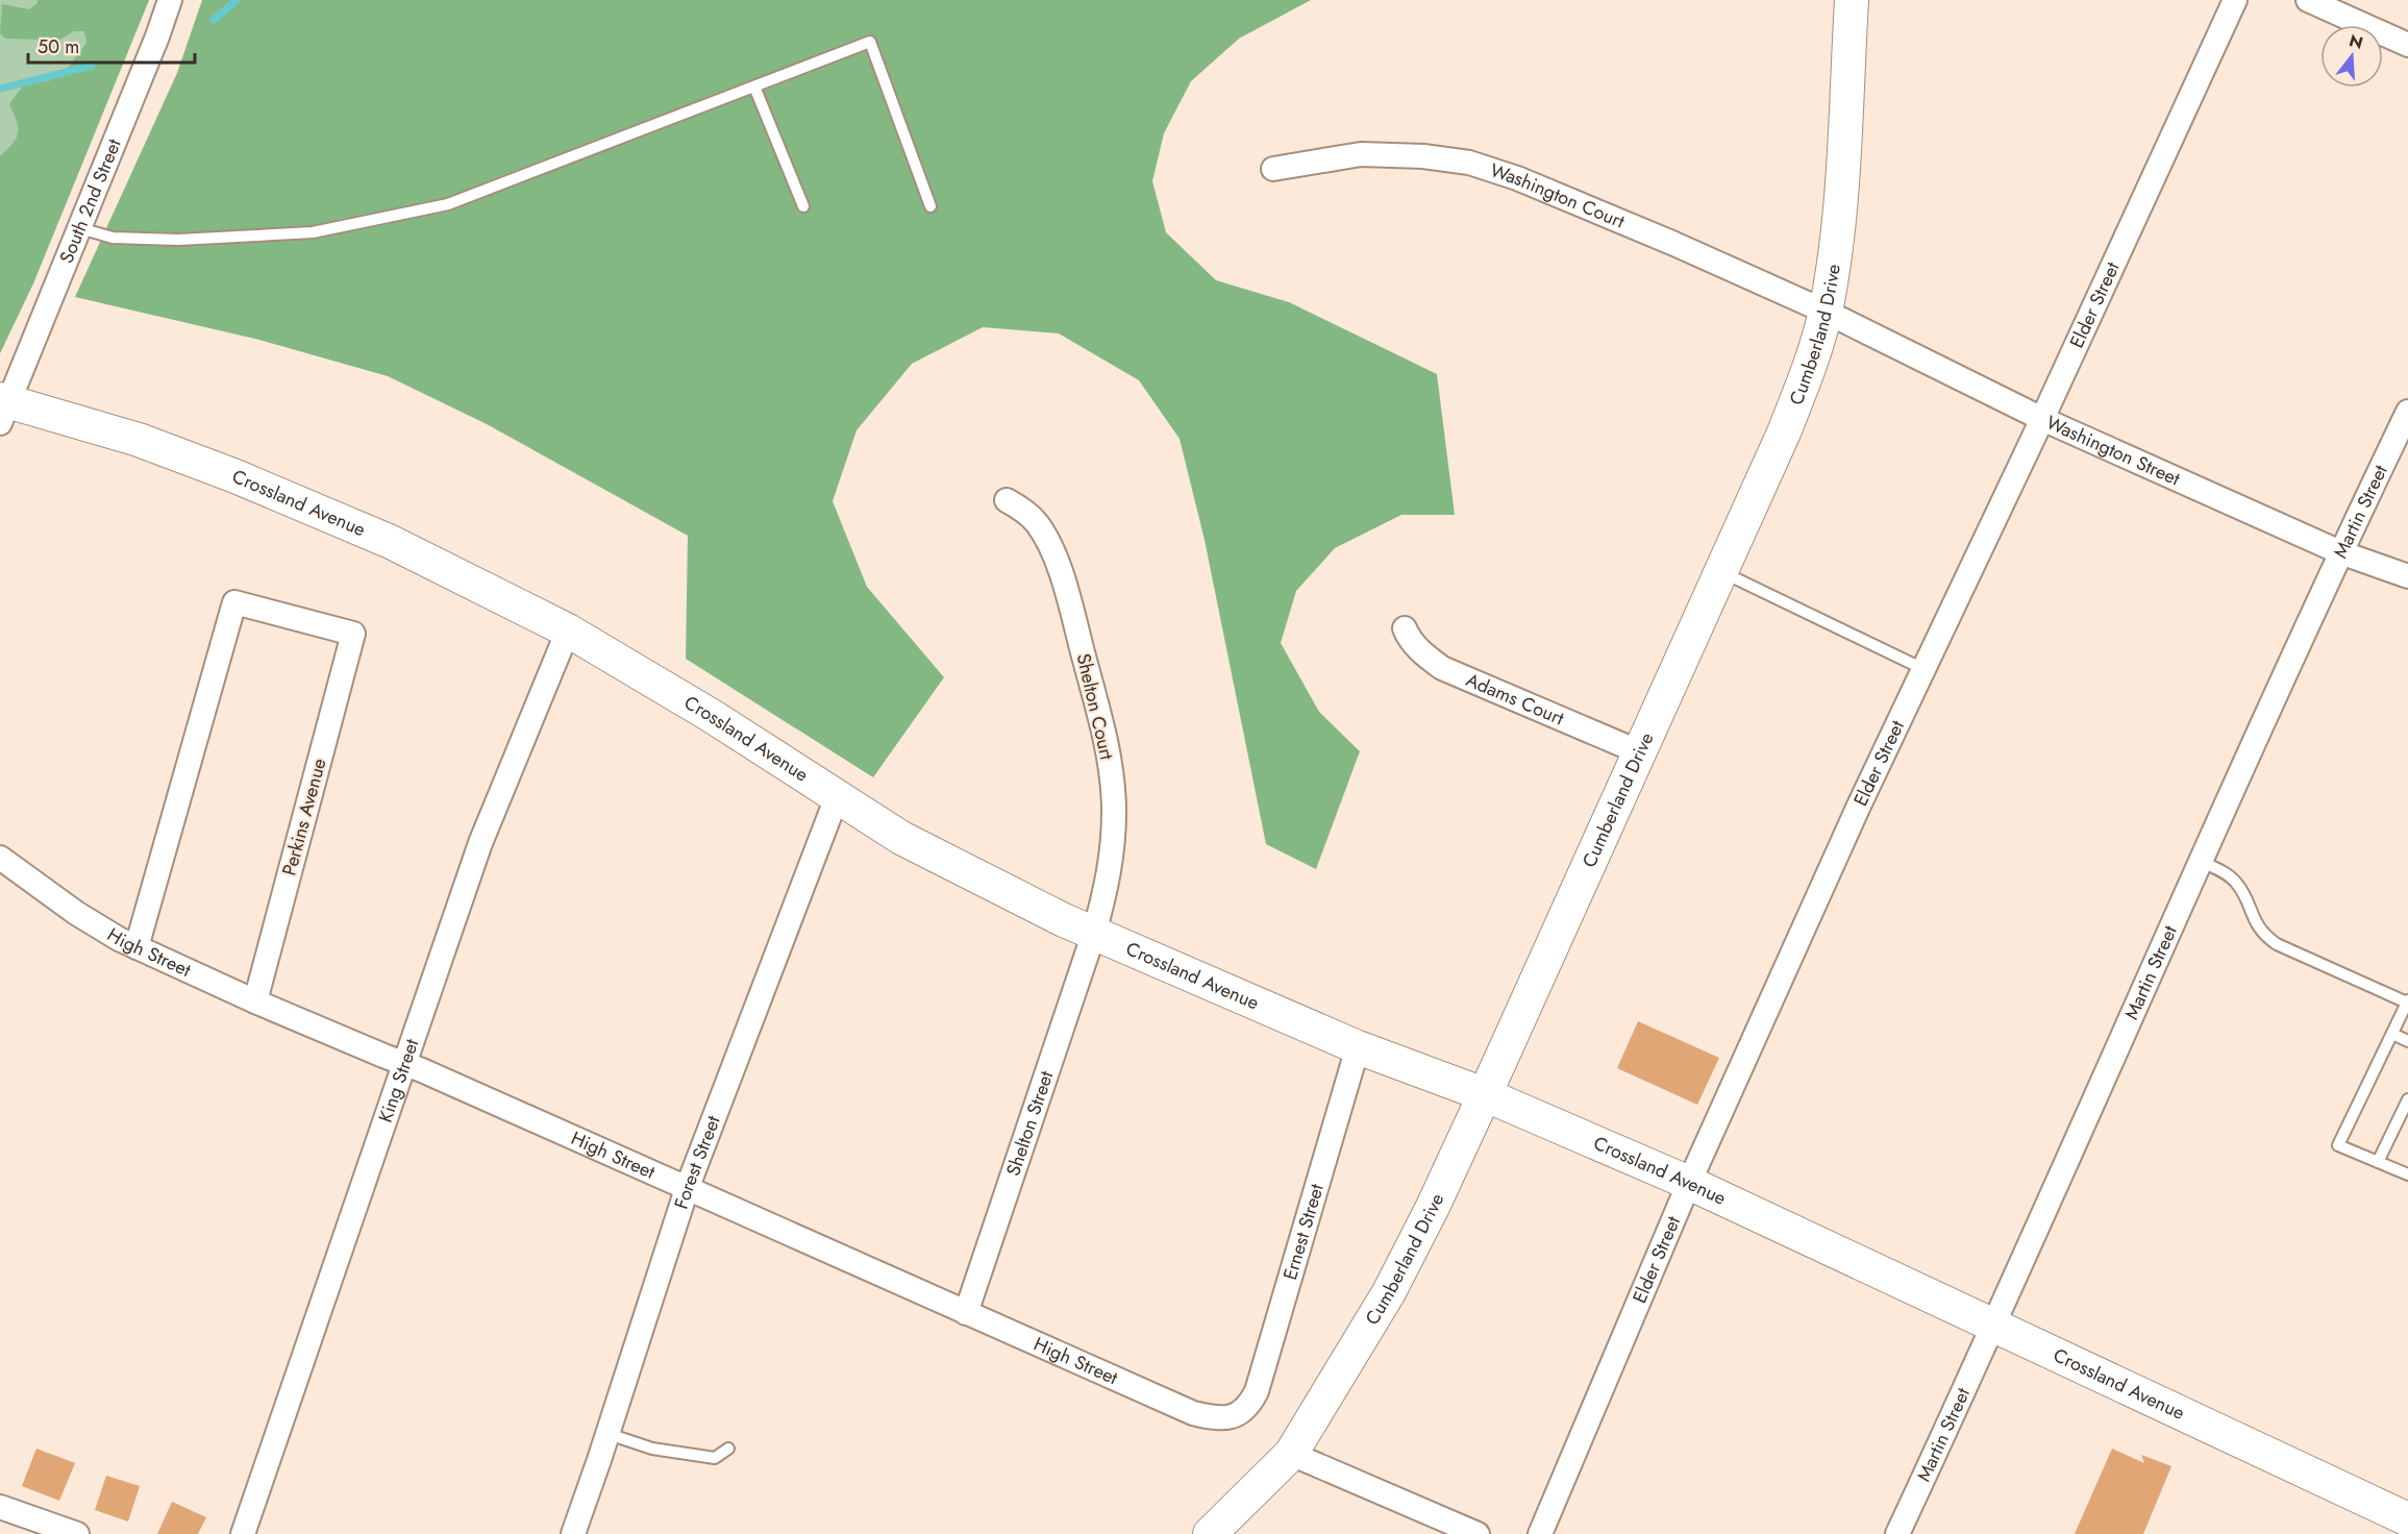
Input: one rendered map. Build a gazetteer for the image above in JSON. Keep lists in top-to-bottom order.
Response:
{
  "streets": {
    "main road": ["Cumberland Drive", "Crossland Avenue"],
    "street": [
      "Washington Court",
      "South 2nd Street",
      "Elder Street",
      "Washington Street",
      "Martin Street",
      "Adams Court",
      "Shelton Court",
      "Perkins Avenue",
      "High Street",
      "King Street",
      "Shelton Street",
      "Forest Street",
      "Ernest Street"
    ]
  },
  "crossings": [
    ["Washington Court", "Cumberland Drive"],
    ["Washington Court", "Washington Street"],
    ["South 2nd Street", "Crossland Avenue"],
    ["Elder Street", "Washington Street"],
    ["Elder Street", "Crossland Avenue"],
    ["Cumberland Drive", "Washington Street"],
    ["Cumberland Drive", "Crossland Avenue"],
    ["Cumberland Drive", "Adams Court"],
    ["Washington Street", "Martin Street"],
    ["Crossland Avenue", "Martin Street"],
    ["Crossland Avenue", "Shelton Court"],
    ["Crossland Avenue", "King Street"],
    ["Crossland Avenue", "Shelton Street"],
    ["Crossland Avenue", "Forest Street"],
    ["Crossland Avenue", "Ernest Street"],
    ["Shelton Court", "Shelton Street"],
    ["Perkins Avenue", "High Street"],
    ["High Street", "King Street"],
    ["High Street", "Shelton Street"],
    ["High Street", "Forest Street"],
    ["High Street", "Ernest Street"]
  ],
  "scale_bar": "50 m",
  "north": "top"
}
